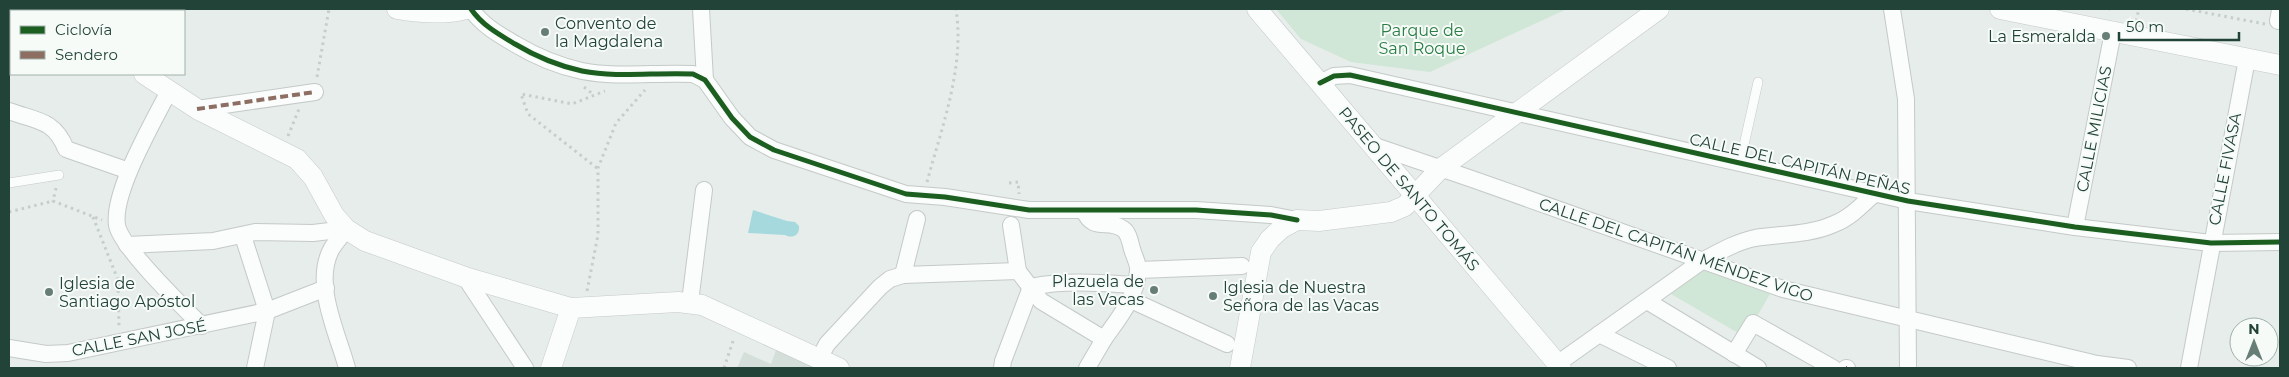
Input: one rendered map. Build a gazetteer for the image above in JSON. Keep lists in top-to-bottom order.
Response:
{
  "streets": {
    "street": [
      "CALLE MILICIAS",
      "CALLE DEL CAPITÁN PEÑAS",
      "CALLE FIVASA",
      "PASEO DE SANTO TOMÁS",
      "CALLE DEL CAPITÁN MÉNDEZ VIGO",
      "CALLE SAN JOSÉ"
    ]
  },
  "crossings": [
    ["CALLE MILICIAS", "CALLE DEL CAPITÁN PEÑAS"],
    ["CALLE DEL CAPITÁN PEÑAS", "CALLE FIVASA"],
    ["CALLE DEL CAPITÁN PEÑAS", "PASEO DE SANTO TOMÁS"],
    ["PASEO DE SANTO TOMÁS", "CALLE DEL CAPITÁN MÉNDEZ VIGO"]
  ],
  "parks": ["Parque de San Roque"],
  "places": [
    "Convento de la Magdalena",
    "La Esmeralda",
    "Plazuela de las Vacas",
    "Iglesia de Santiago Apóstol",
    "Iglesia de Nuestra Señora de las Vacas"
  ],
  "legend": ["Ciclovía", "Sendero"],
  "scale_bar": "50 m",
  "north": "top"
}
